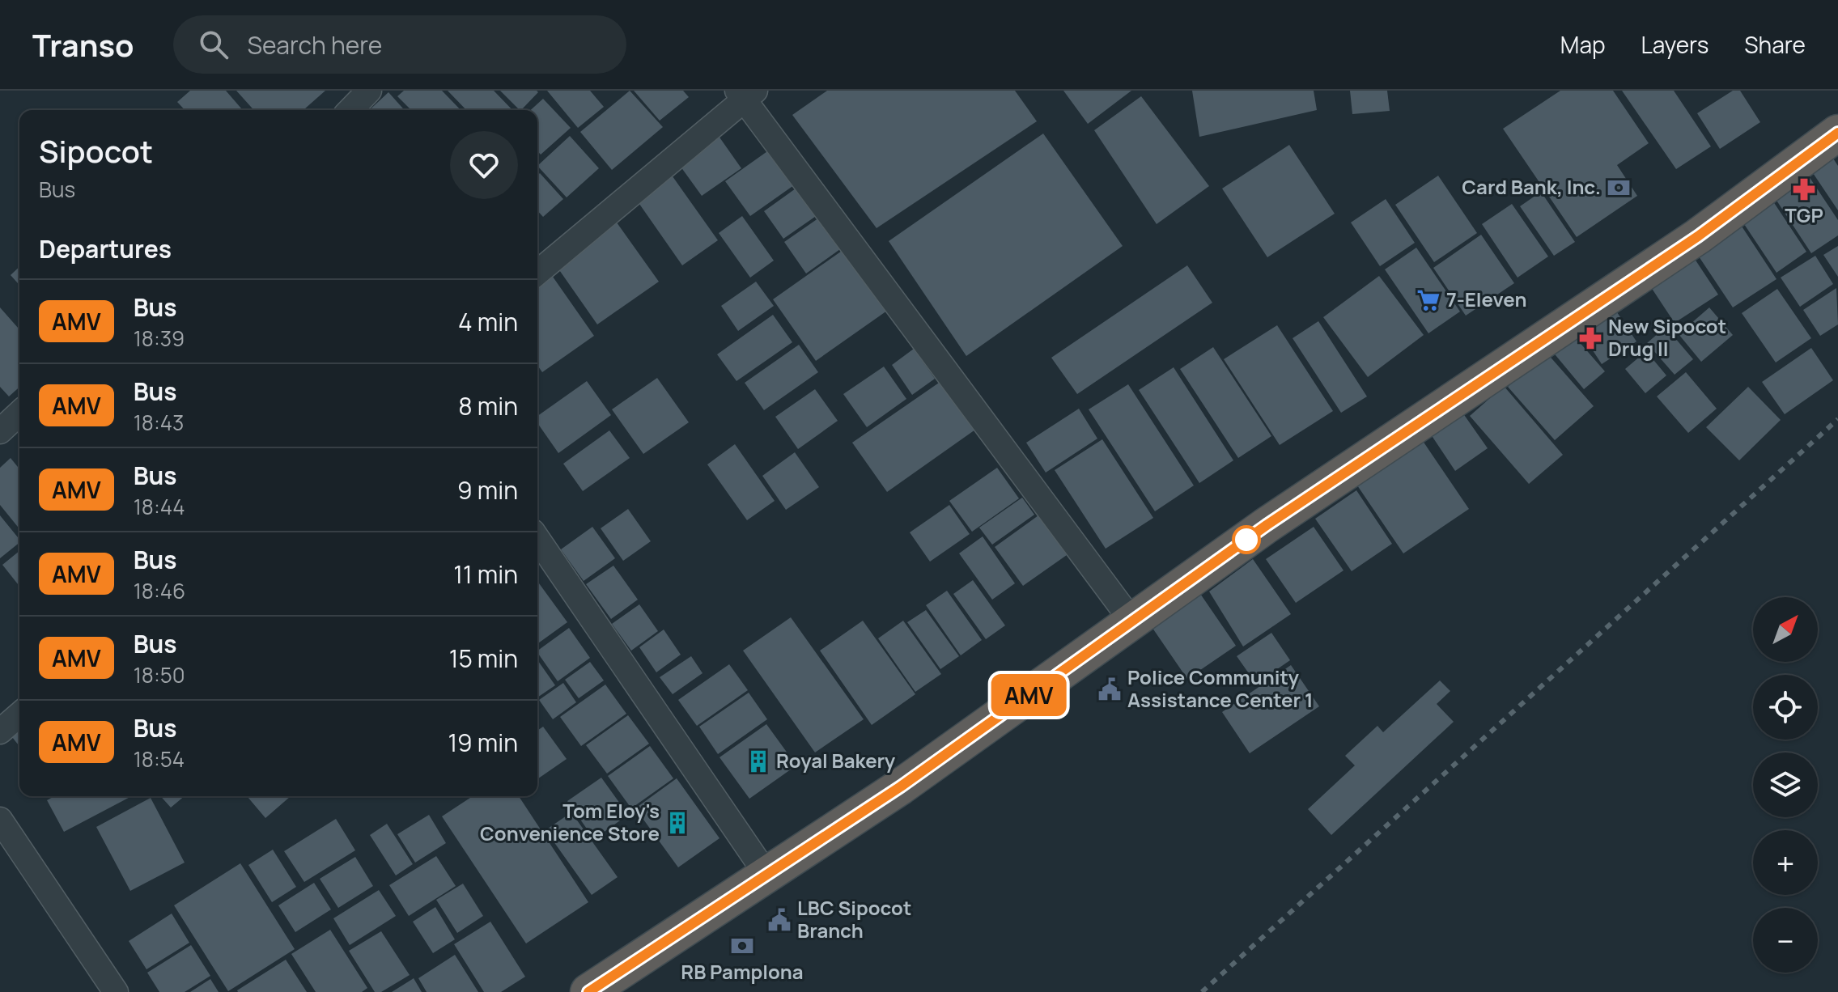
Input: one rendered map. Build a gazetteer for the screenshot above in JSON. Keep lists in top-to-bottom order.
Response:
{
  "places": {
    "bank": ["Card Bank, Inc.", "RB Pamplona"],
    "pharmacy": ["TGP", "New Sipocot Drug II"],
    "supermarket": ["7-Eleven"],
    "public building": ["Police Community Assistance Center 1", "LBC Sipocot Branch"],
    "building": ["Royal Bakery", "Tom Eloy's Convenience Store"]
  },
  "lines": ["bus line AMV"],
  "north": "top right",
  "page": {
    "header": "Transo",
    "search": "Search here",
    "nav": ["Map", "Layers", "Share"],
    "on_map": "AMV",
    "heading": [
      ["Sipocot", "Bus"],
      "Departures"
    ],
    "list": [
      {
        "mark": "AMV",
        "name": "Bus",
        "note": "18:39",
        "value": "4 min"
      },
      {
        "mark": "AMV",
        "name": "Bus",
        "note": "18:43",
        "value": "8 min"
      },
      {
        "mark": "AMV",
        "name": "Bus",
        "note": "18:44",
        "value": "9 min"
      },
      {
        "mark": "AMV",
        "name": "Bus",
        "note": "18:46",
        "value": "11 min"
      },
      {
        "mark": "AMV",
        "name": "Bus",
        "note": "18:50",
        "value": "15 min"
      },
      {
        "mark": "AMV",
        "name": "Bus",
        "note": "18:54",
        "value": "19 min"
      }
    ],
    "map_buttons": ["+", "−"]
  }
}
